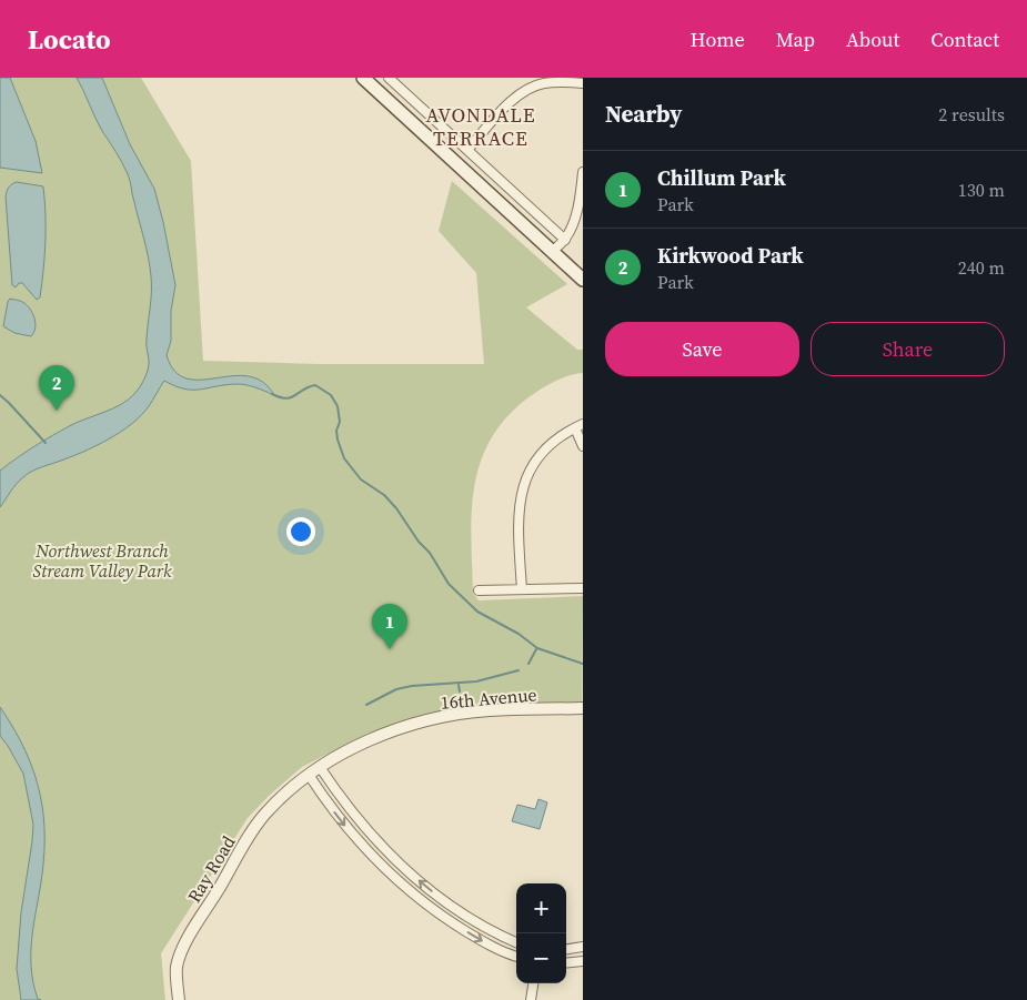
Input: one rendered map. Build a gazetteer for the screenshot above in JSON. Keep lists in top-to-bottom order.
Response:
{
  "streets": {
    "street": ["16th Avenue", "Ray Road"]
  },
  "crossings": [
    ["16th Avenue", "Ray Road"]
  ],
  "districts": ["AVONDALE TERRACE"],
  "parks": ["Northwest Branch Stream Valley Park"],
  "page": {
    "header": "Locato",
    "nav": [
      "Home",
      "Map",
      "About",
      "Contact"
    ],
    "heading": ["Nearby", "2 results"],
    "list": [
      {
        "mark": "1",
        "name": "Chillum Park",
        "note": "Park",
        "value": "130 m"
      },
      {
        "mark": "2",
        "name": "Kirkwood Park",
        "note": "Park",
        "value": "240 m"
      }
    ],
    "buttons": ["Save", "Share"],
    "pins": ["2", "1"],
    "map_buttons": ["+", "−"]
  }
}
